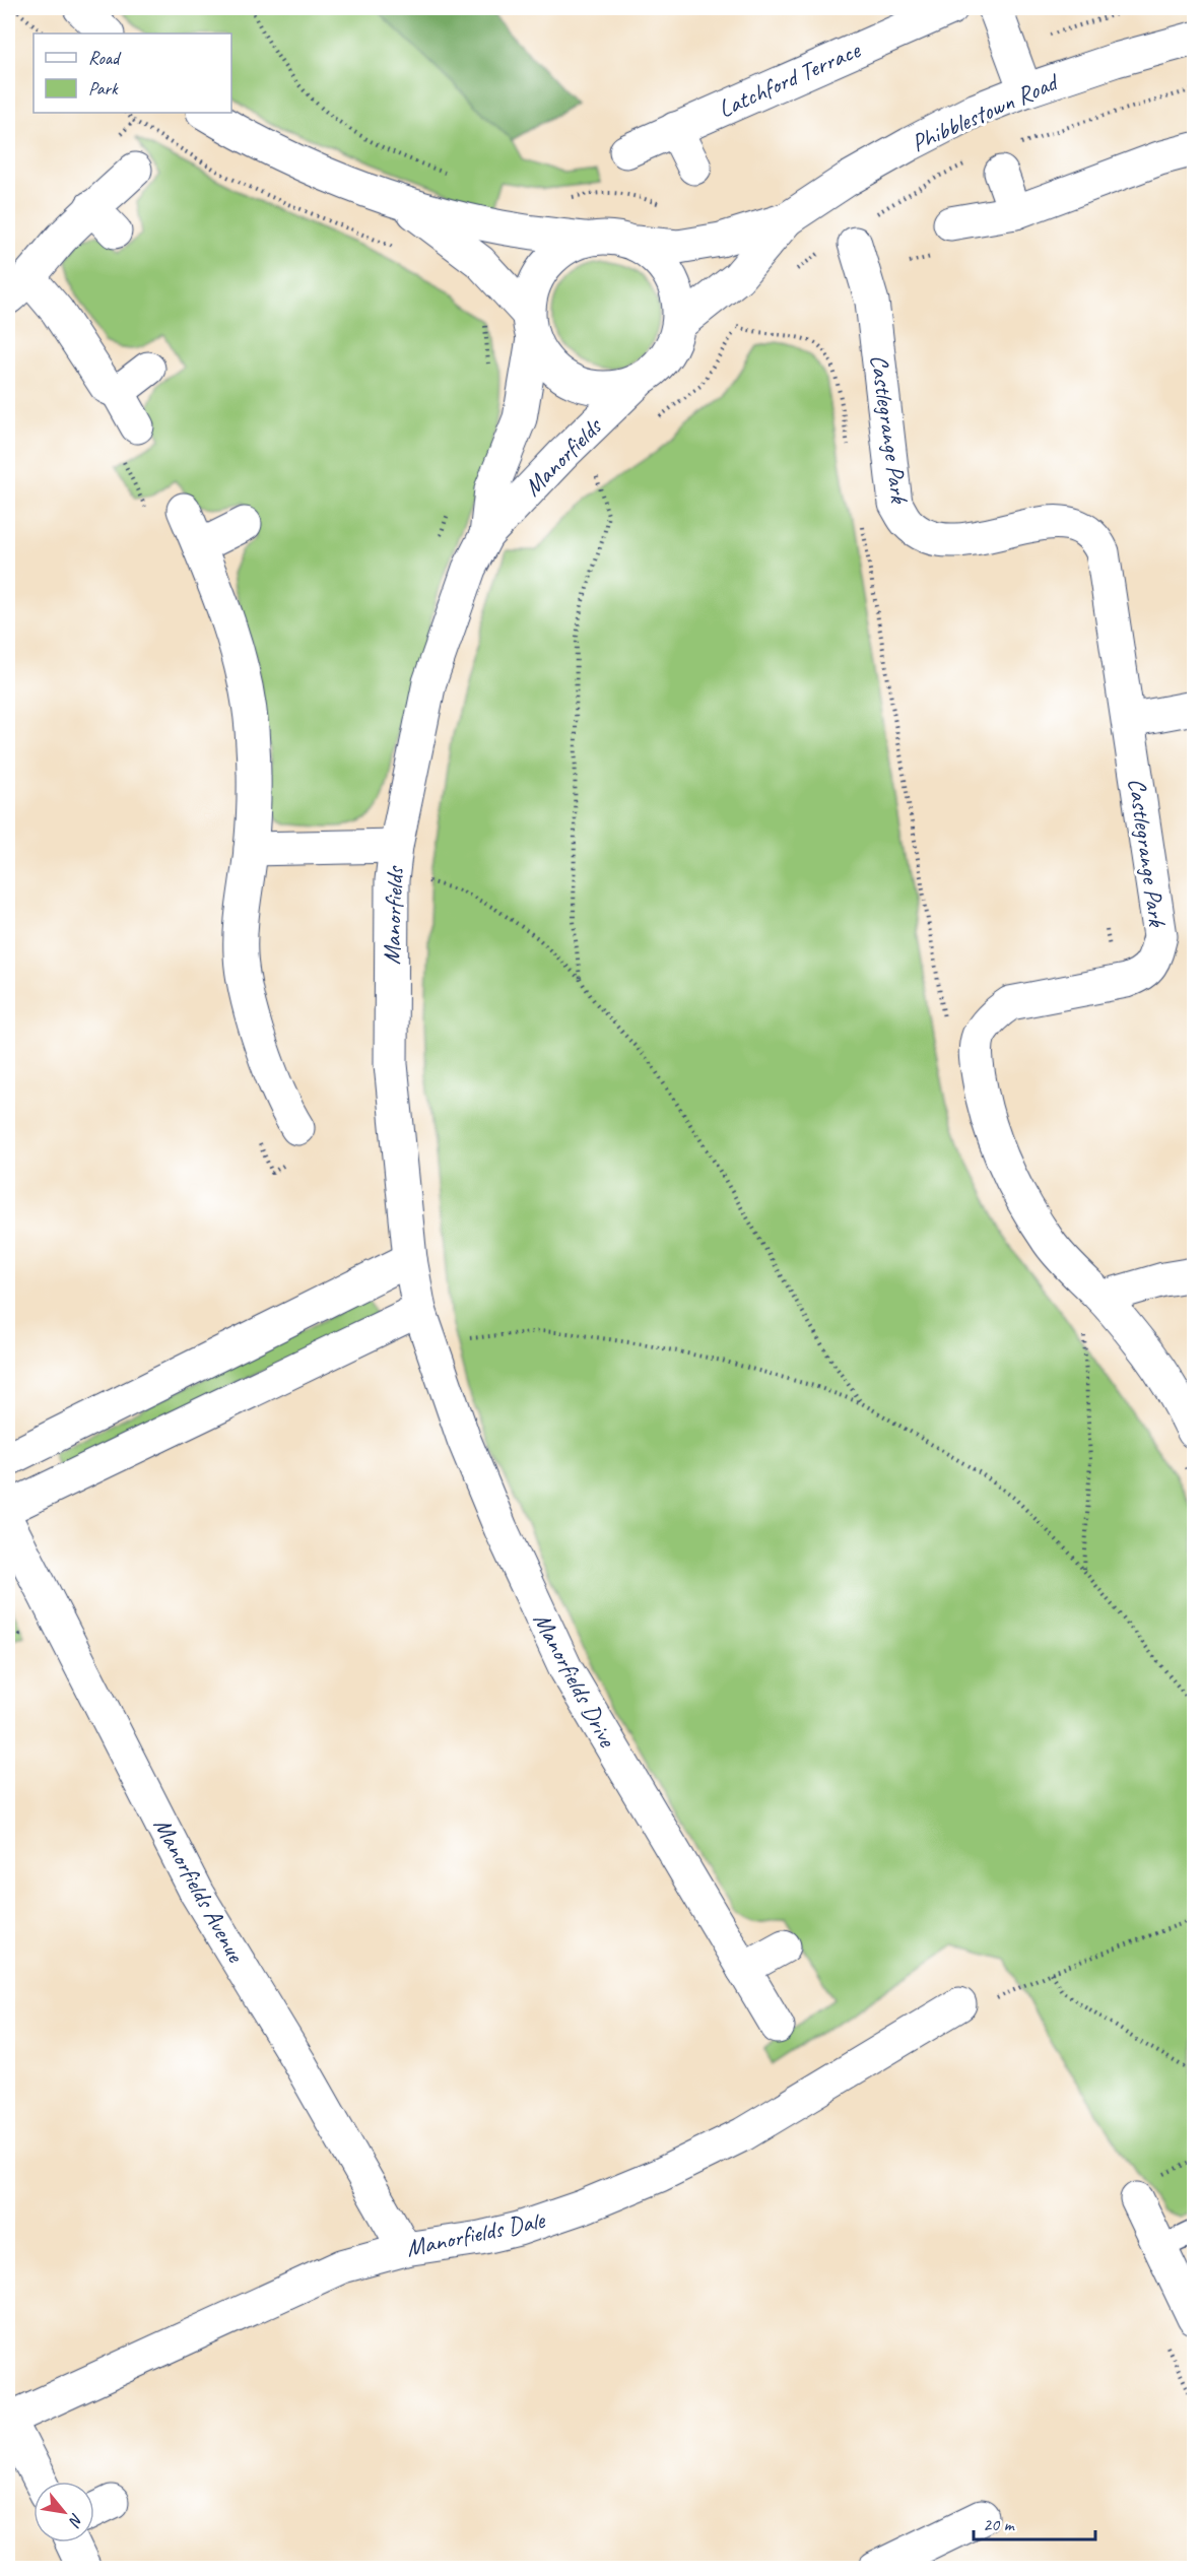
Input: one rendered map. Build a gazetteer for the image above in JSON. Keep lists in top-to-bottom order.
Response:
{
  "streets": {
    "street": [
      "Latchford Terrace",
      "Phibblestown Road",
      "Castlegrange Park",
      "Manorfields",
      "Manorfields Drive",
      "Manorfields Avenue",
      "Manorfields Dale"
    ]
  },
  "crossings": [
    ["Phibblestown Road", "Manorfields"],
    ["Manorfields", "Manorfields Drive"],
    ["Manorfields Avenue", "Manorfields Dale"]
  ],
  "legend": ["Road", "Park"],
  "scale_bar": "20 m",
  "north": "bottom right"
}
